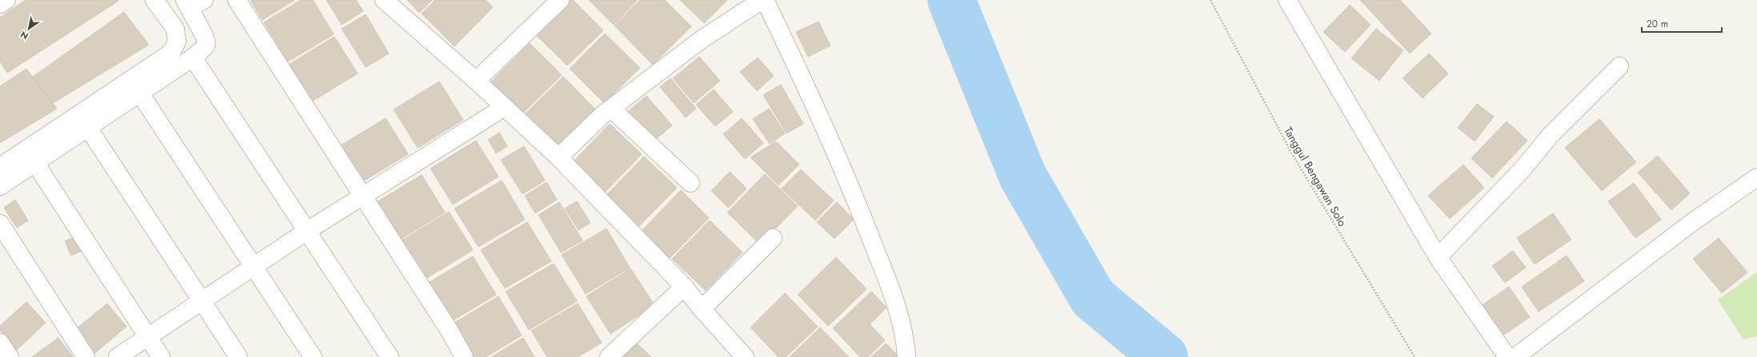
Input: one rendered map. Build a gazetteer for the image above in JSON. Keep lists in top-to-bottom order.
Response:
{
  "streets": {
    "path": ["Tanggul Bengawan Solo"]
  },
  "scale_bar": "20 m",
  "north": "bottom left"
}
